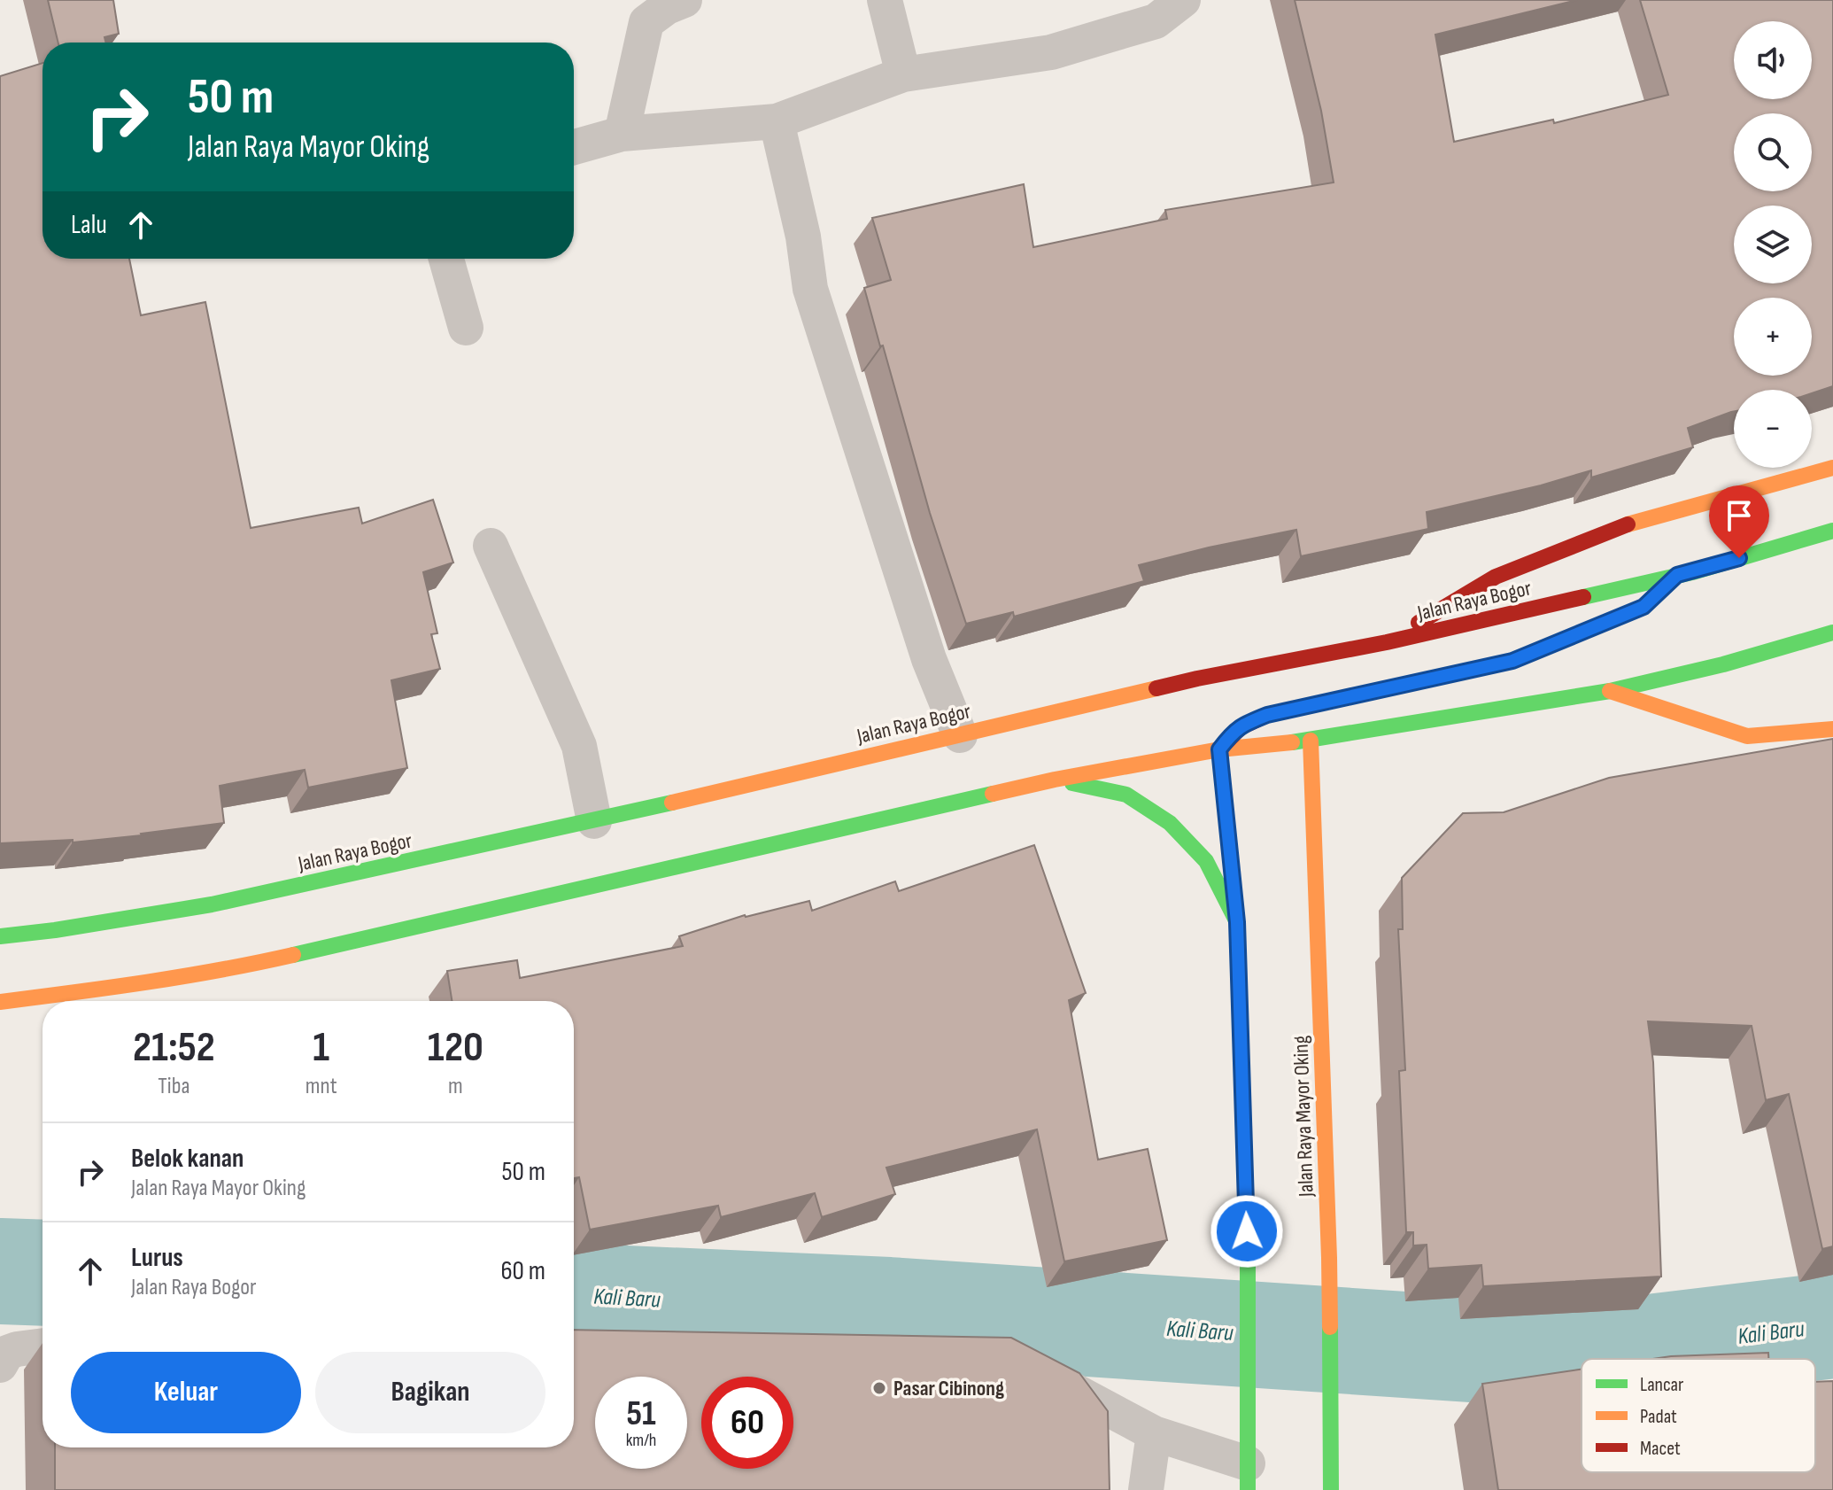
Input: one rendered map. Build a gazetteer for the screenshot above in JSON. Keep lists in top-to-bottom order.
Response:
{
  "streets": {
    "main road": ["Jalan Raya Bogor", "Jalan Raya Mayor Oking"]
  },
  "water": ["Kali Baru"],
  "places": ["Pasar Cibinong"],
  "legend": ["Lancar", "Padat", "Macet"],
  "page": {
    "map_buttons": ["+", "−"],
    "turn": ["50 m", "Jalan Raya Mayor Oking"],
    "then": "Lalu",
    "eta": [
      "21:52",
      "Tiba",
      "1",
      "mnt",
      "120",
      "m"
    ],
    "list": [
      {
        "name": "Belok kanan",
        "note": "Jalan Raya Mayor Oking",
        "value": "50 m"
      },
      {
        "name": "Lurus",
        "note": "Jalan Raya Bogor",
        "value": "60 m"
      }
    ],
    "buttons": ["Keluar", "Bagikan"],
    "speed": "51 km/h",
    "limit": "60"
  }
}
